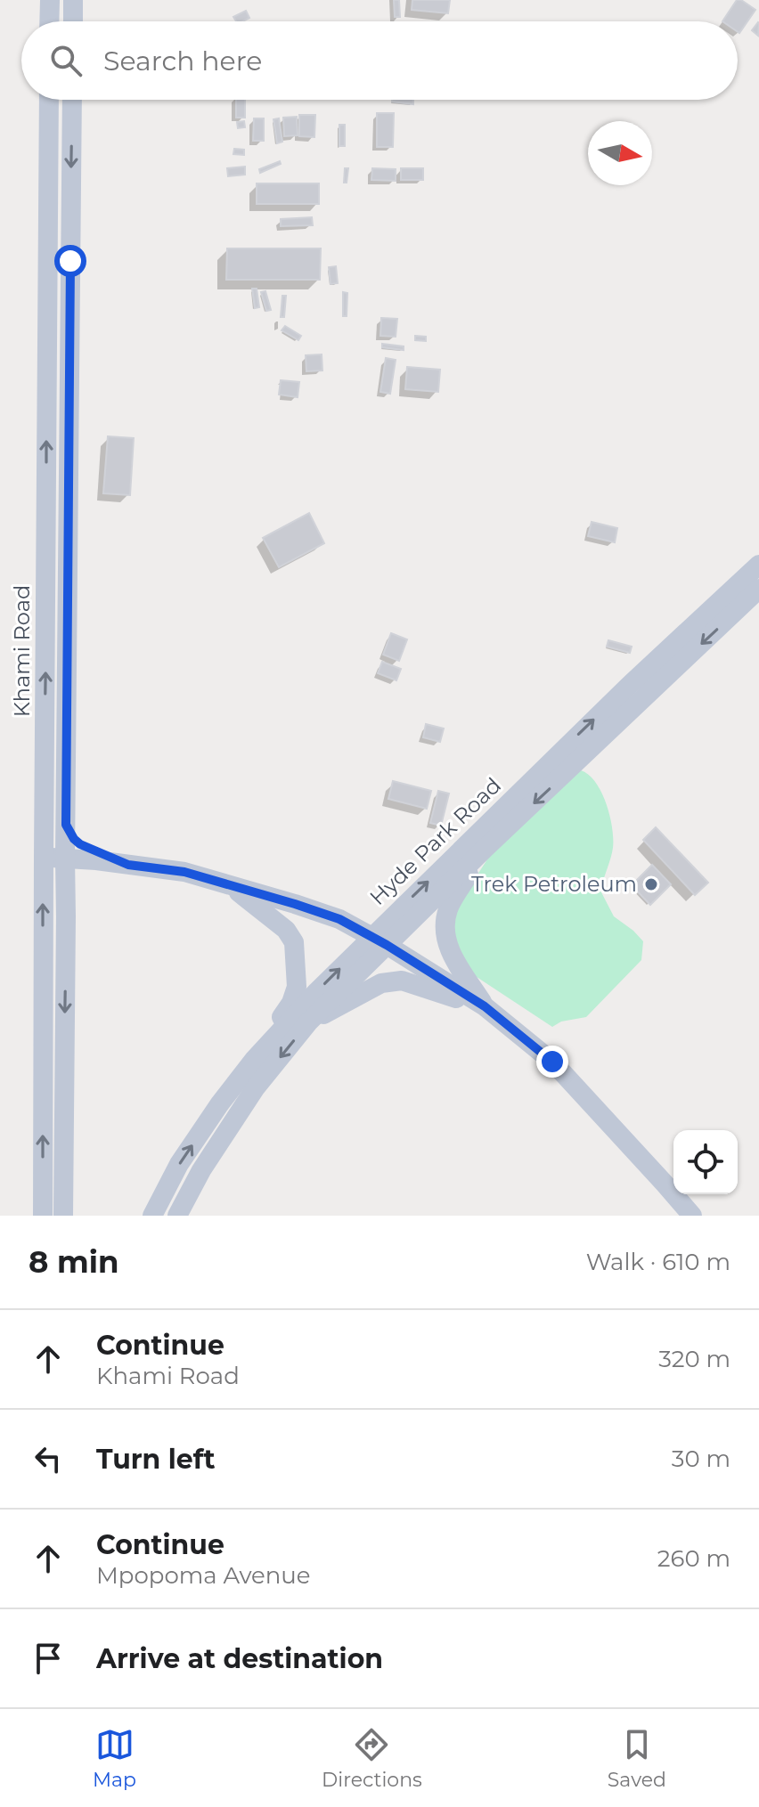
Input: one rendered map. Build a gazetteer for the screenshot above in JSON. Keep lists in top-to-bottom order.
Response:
{
  "streets": {
    "street": ["Khami Road", "Hyde Park Road"]
  },
  "places": ["Trek Petroleum"],
  "north": "right",
  "page": {
    "search": "Search here",
    "heading": ["8 min", "Walk · 610 m"],
    "list": [
      ["Continue", "Khami Road", "320 m"],
      ["Turn left", "30 m"],
      ["Continue", "Mpopoma Avenue", "260 m"],
      "Arrive at destination"
    ],
    "nav": ["Map", "Directions", "Saved"]
  }
}
